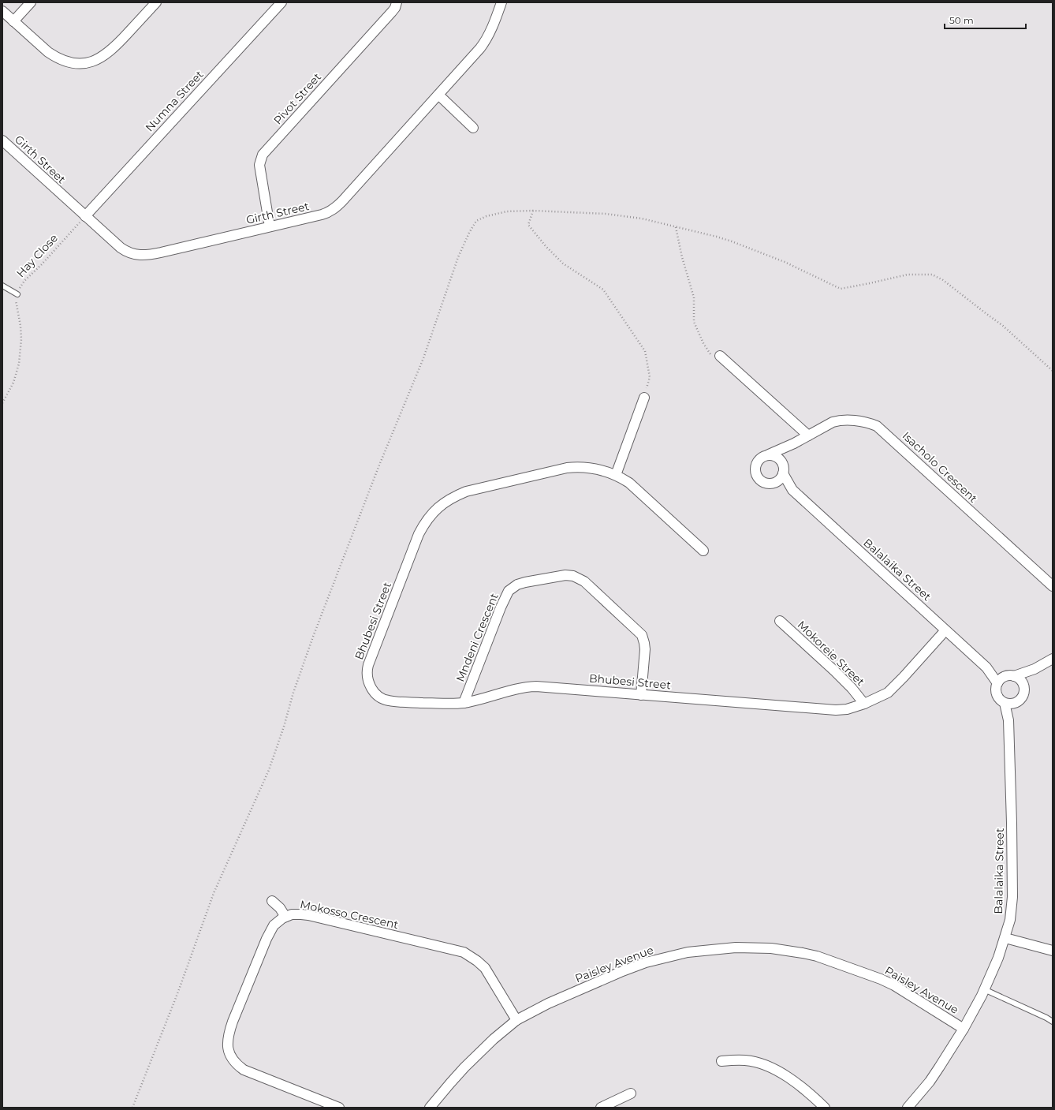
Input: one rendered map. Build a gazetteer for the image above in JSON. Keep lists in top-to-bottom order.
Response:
{
  "streets": {
    "street": [
      "Pivot Street",
      "Numna Street",
      "Girth Street",
      "Isacholo Crescent",
      "Balalaika Street",
      "Bhubesi Street",
      "Mndeni Crescent",
      "Mokoreie Street",
      "Mokosso Crescent",
      "Paisley Avenue"
    ],
    "path": ["Hay Close"]
  },
  "crossings": [
    ["Pivot Street", "Girth Street"],
    ["Numna Street", "Girth Street"],
    ["Numna Street", "Hay Close"],
    ["Girth Street", "Hay Close"],
    ["Isacholo Crescent", "Balalaika Street"],
    ["Balalaika Street", "Bhubesi Street"],
    ["Balalaika Street", "Paisley Avenue"],
    ["Bhubesi Street", "Mndeni Crescent"],
    ["Bhubesi Street", "Mokoreie Street"],
    ["Mokosso Crescent", "Paisley Avenue"]
  ],
  "scale_bar": "50 m"
}
